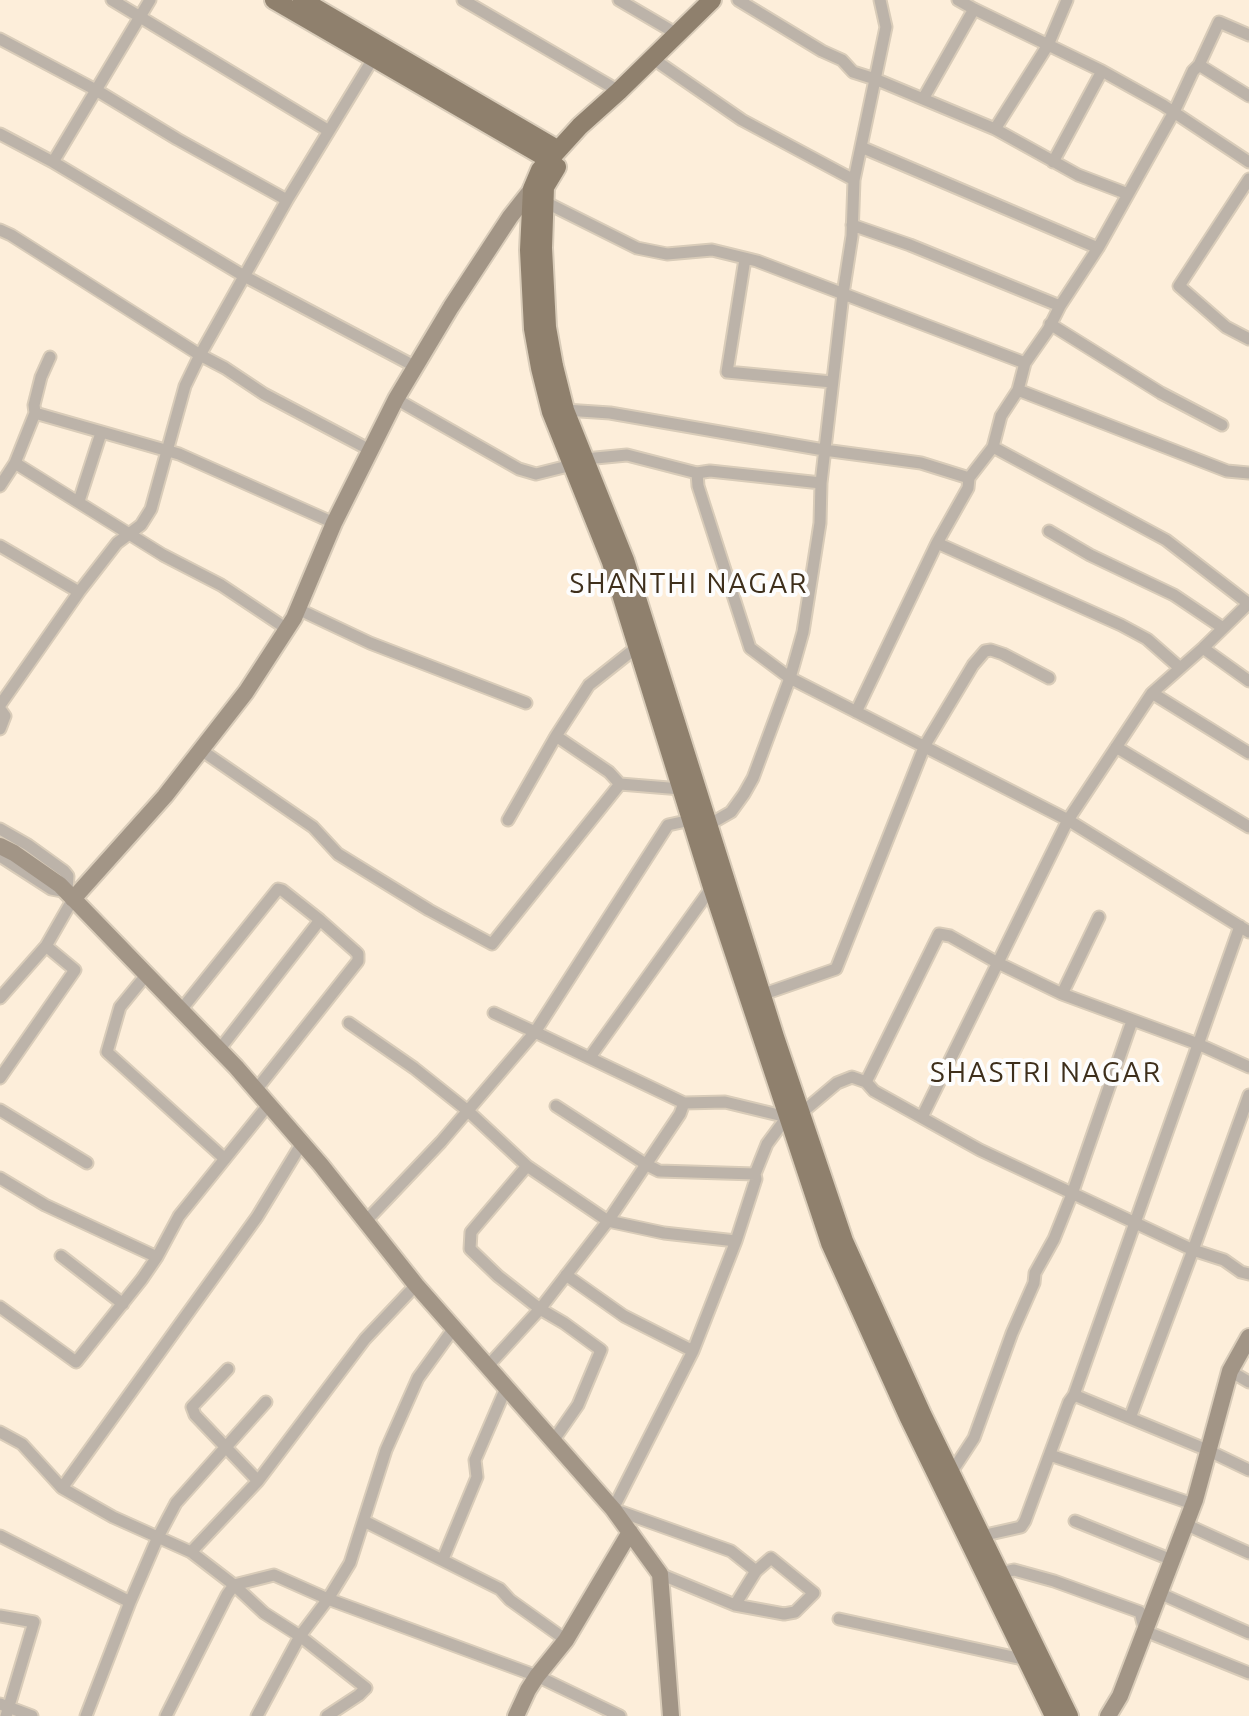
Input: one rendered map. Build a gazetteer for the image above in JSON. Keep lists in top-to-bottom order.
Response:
{
  "districts": ["SHANTHI NAGAR", "SHASTRI NAGAR"]
}
